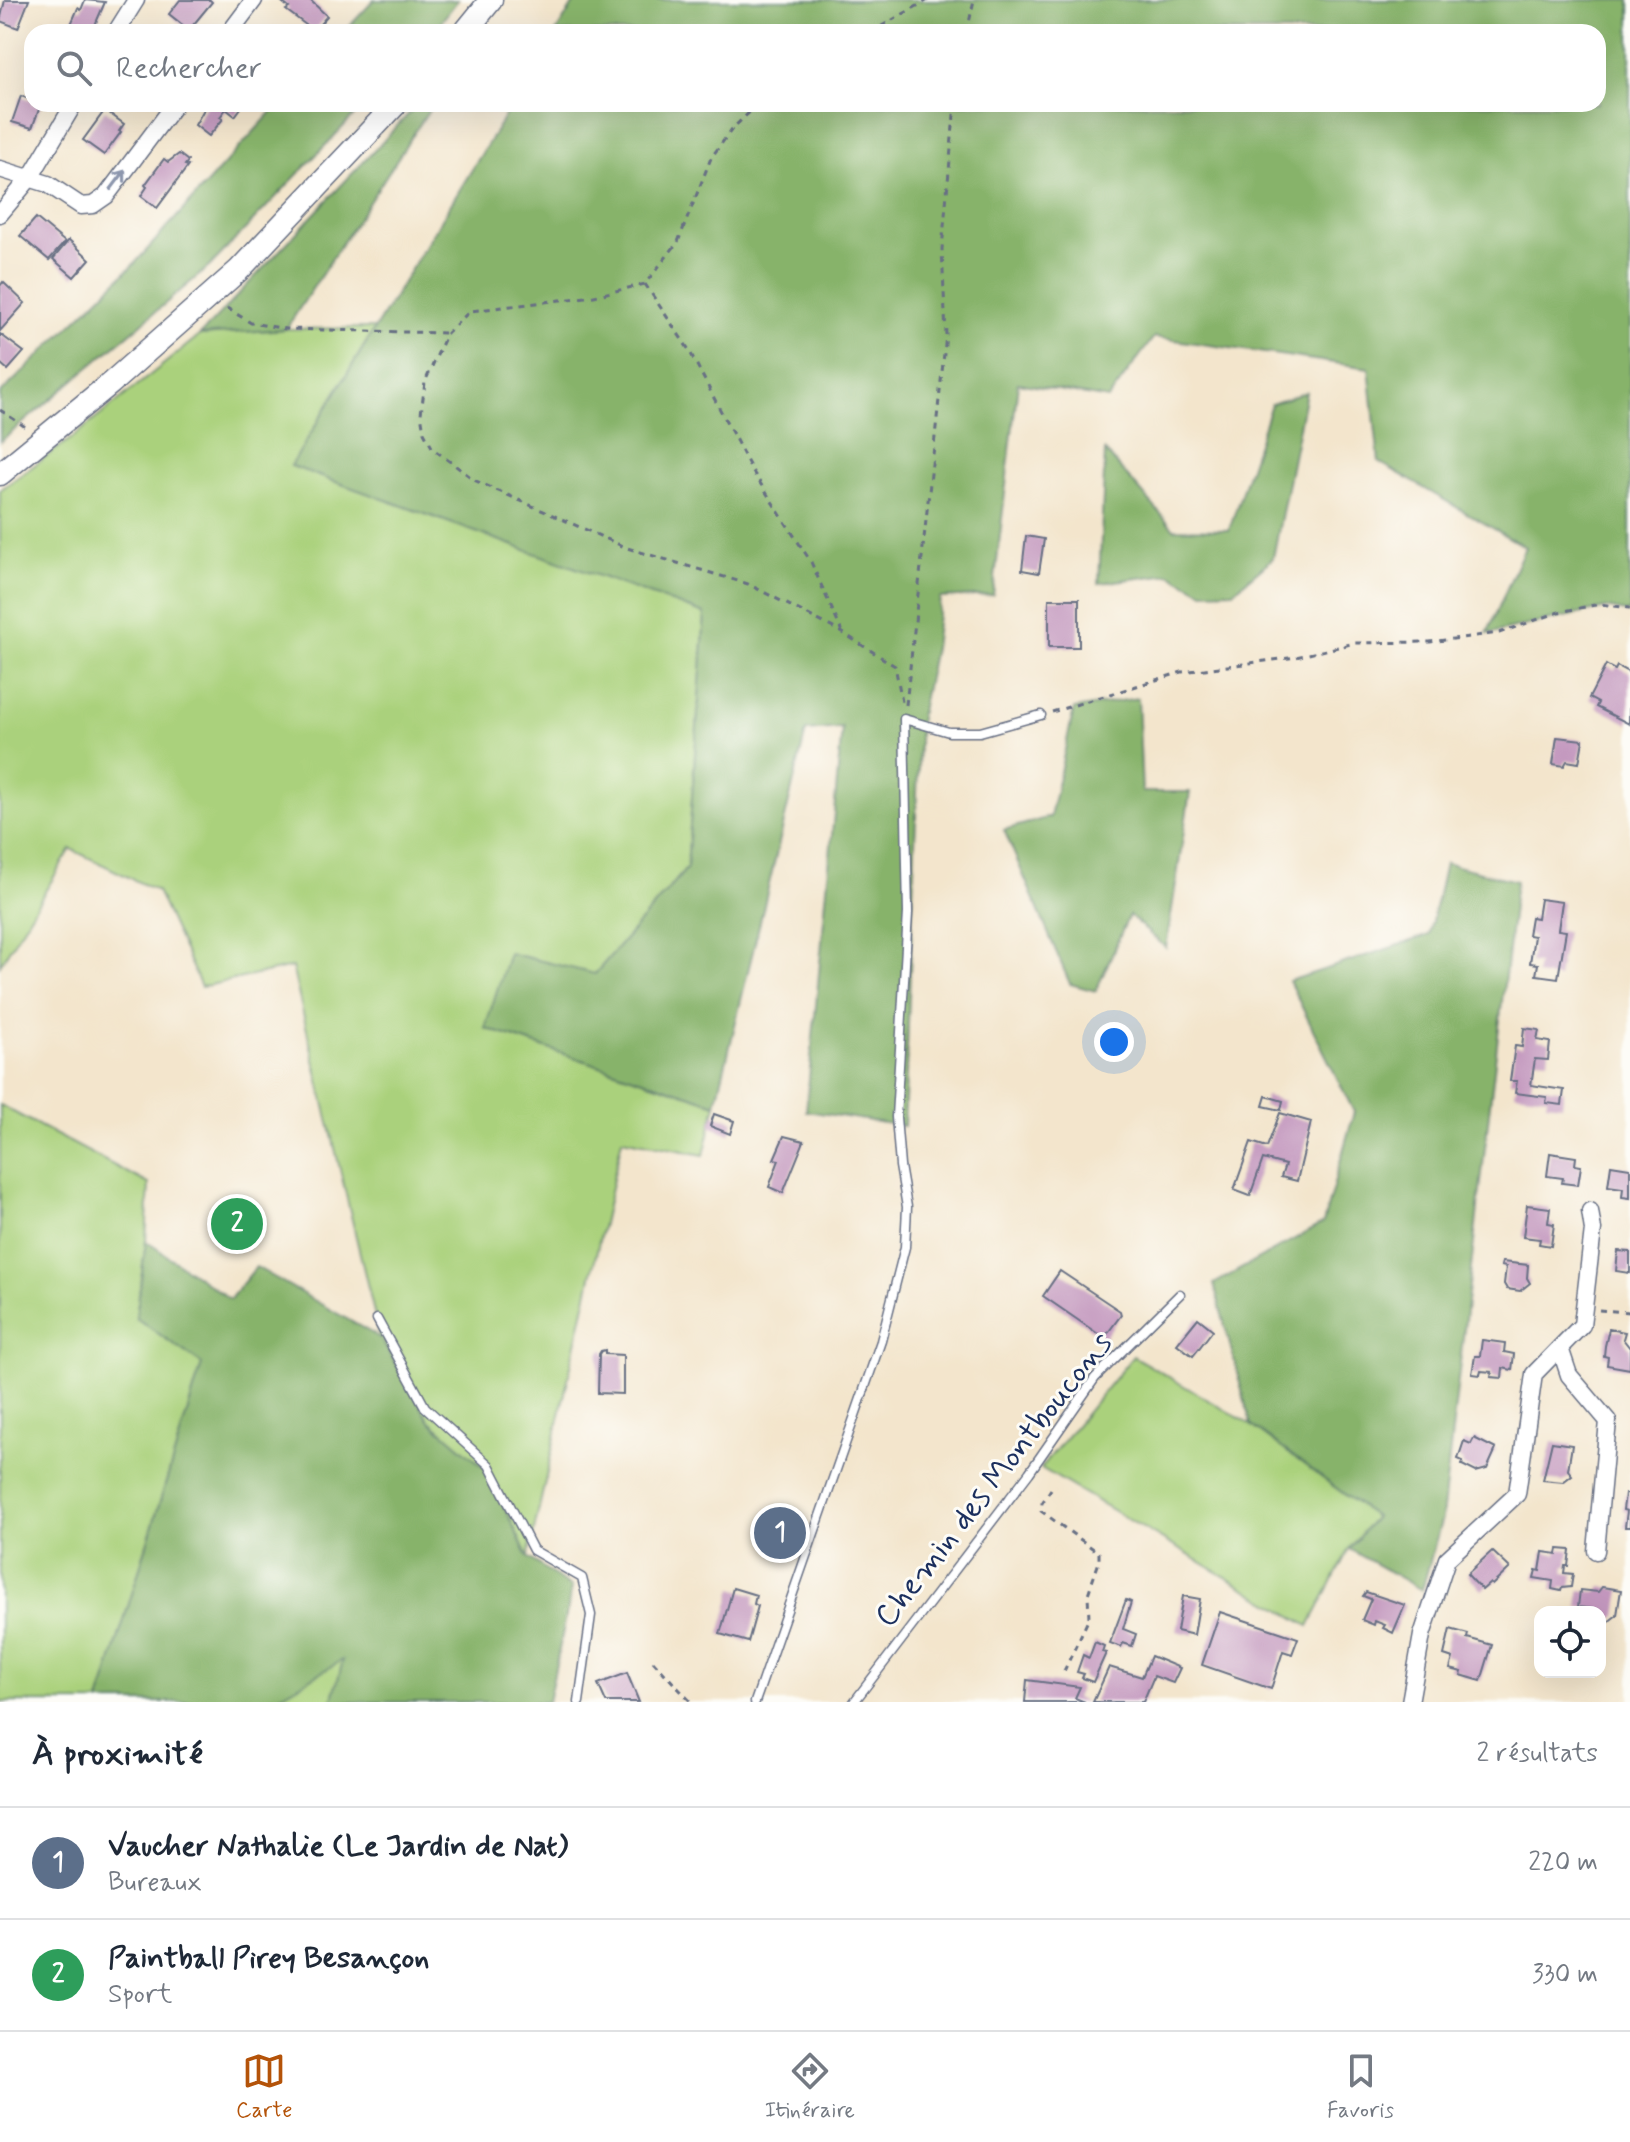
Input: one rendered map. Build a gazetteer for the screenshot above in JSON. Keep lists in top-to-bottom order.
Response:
{
  "streets": {
    "lane": ["Chemin des Montboucons"]
  },
  "page": {
    "search": "Rechercher",
    "pins": ["2", "1"],
    "heading": ["À proximité", "2 résultats"],
    "list": [
      {
        "mark": "1",
        "name": "Vaucher Nathalie (Le Jardin de Nat)",
        "note": "Bureaux",
        "value": "220 m"
      },
      {
        "mark": "2",
        "name": "Paintball Pirey Besançon",
        "note": "Sport",
        "value": "330 m"
      }
    ],
    "nav": ["Carte", "Itinéraire", "Favoris"]
  }
}
